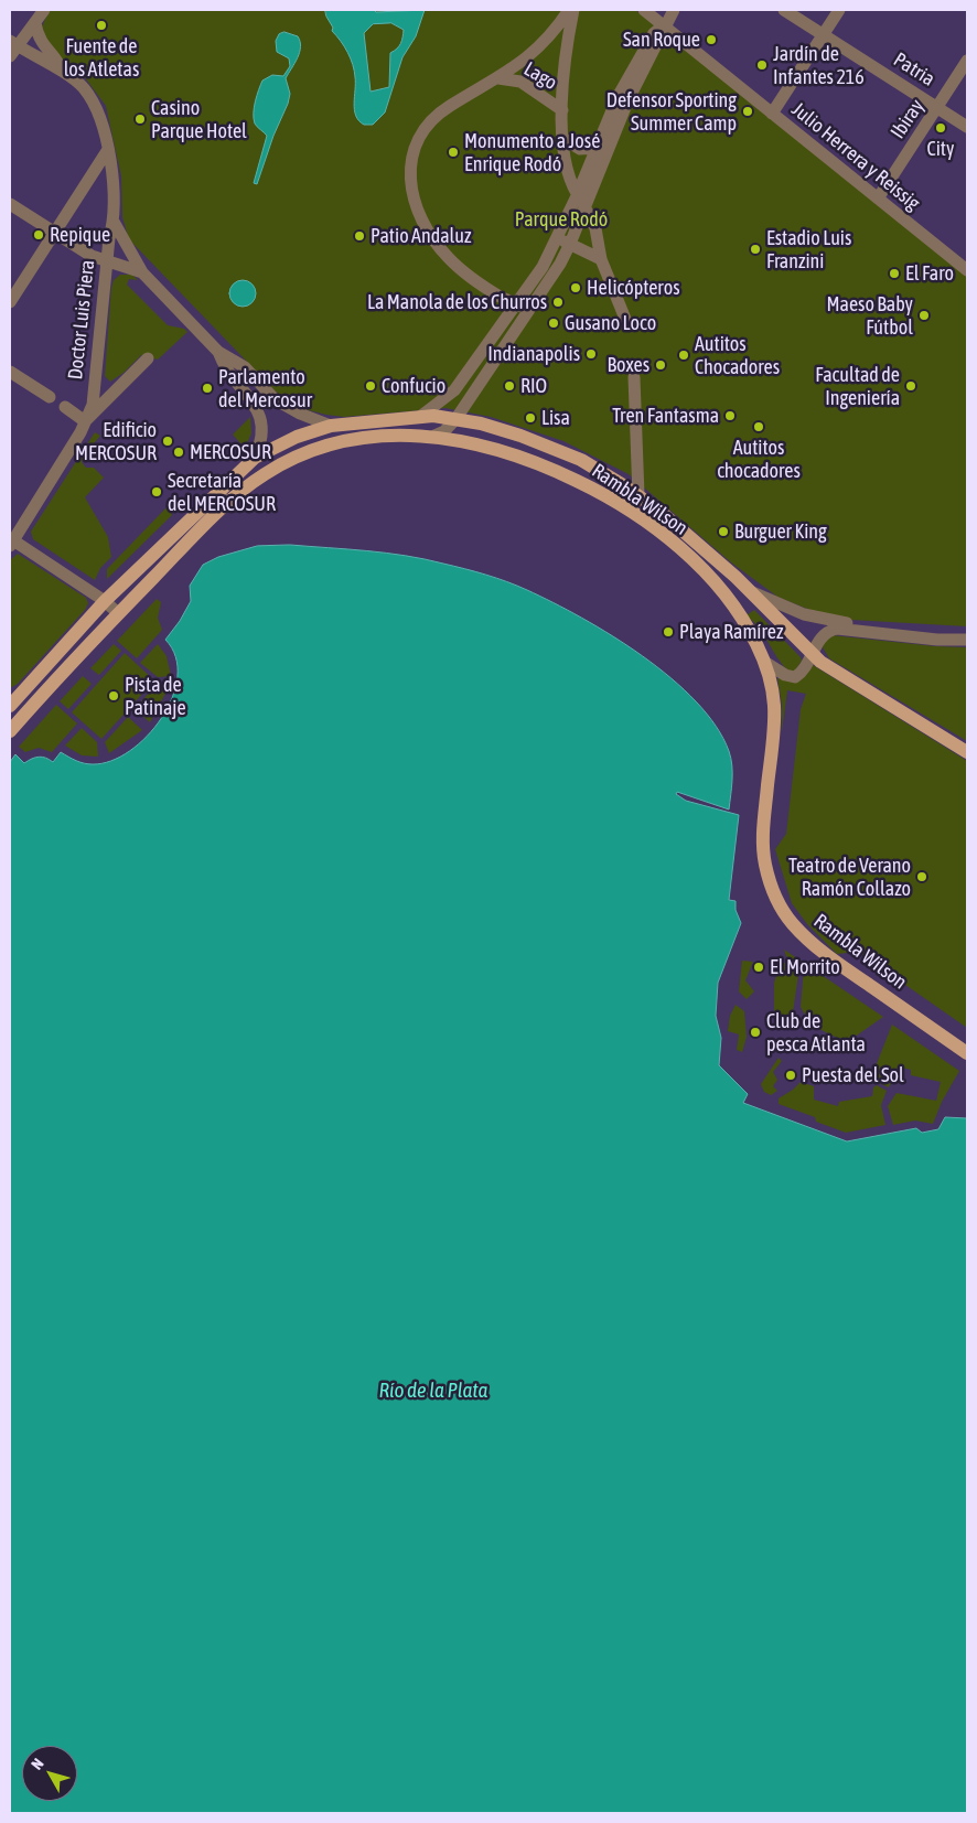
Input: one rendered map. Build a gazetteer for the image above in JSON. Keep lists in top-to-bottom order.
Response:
{
  "streets": {
    "main road": ["Rambla Wilson"],
    "street": [
      "Patria",
      "Lago",
      "Ibiray",
      "Julio Herrera y Reissig",
      "Doctor Luis Piera"
    ]
  },
  "crossings": [
    ["Patria", "Ibiray"],
    ["Ibiray", "Julio Herrera y Reissig"]
  ],
  "water": ["Río de la Plata"],
  "parks": ["Parque Rodó"],
  "places": [
    "Fuente de los Atletas",
    "San Roque",
    "Jardín de Infantes 216",
    "Defensor Sporting Summer Camp",
    "Casino Parque Hotel",
    "City",
    "Monumento a José Enrique Rodó",
    "Repique",
    "Patio Andaluz",
    "Estadio Luis Franzini",
    "El Faro",
    "Helicópteros",
    "La Manola de los Churros",
    "Maeso Baby Fútbol",
    "Gusano Loco",
    "Indianapolis",
    "Autitos Chocadores",
    "Boxes",
    "Confucio",
    "RIO",
    "Facultad de Ingeniería",
    "Parlamento del Mercosur",
    "Tren Fantasma",
    "Lisa",
    "Autitos chocadores",
    "Edificio MERCOSUR",
    "MERCOSUR",
    "Secretaría del MERCOSUR",
    "Burguer King",
    "Playa Ramírez",
    "Pista de Patinaje",
    "Teatro de Verano Ramón Collazo",
    "El Morrito",
    "Club de pesca Atlanta",
    "Puesta del Sol"
  ],
  "north": "top left"
}
